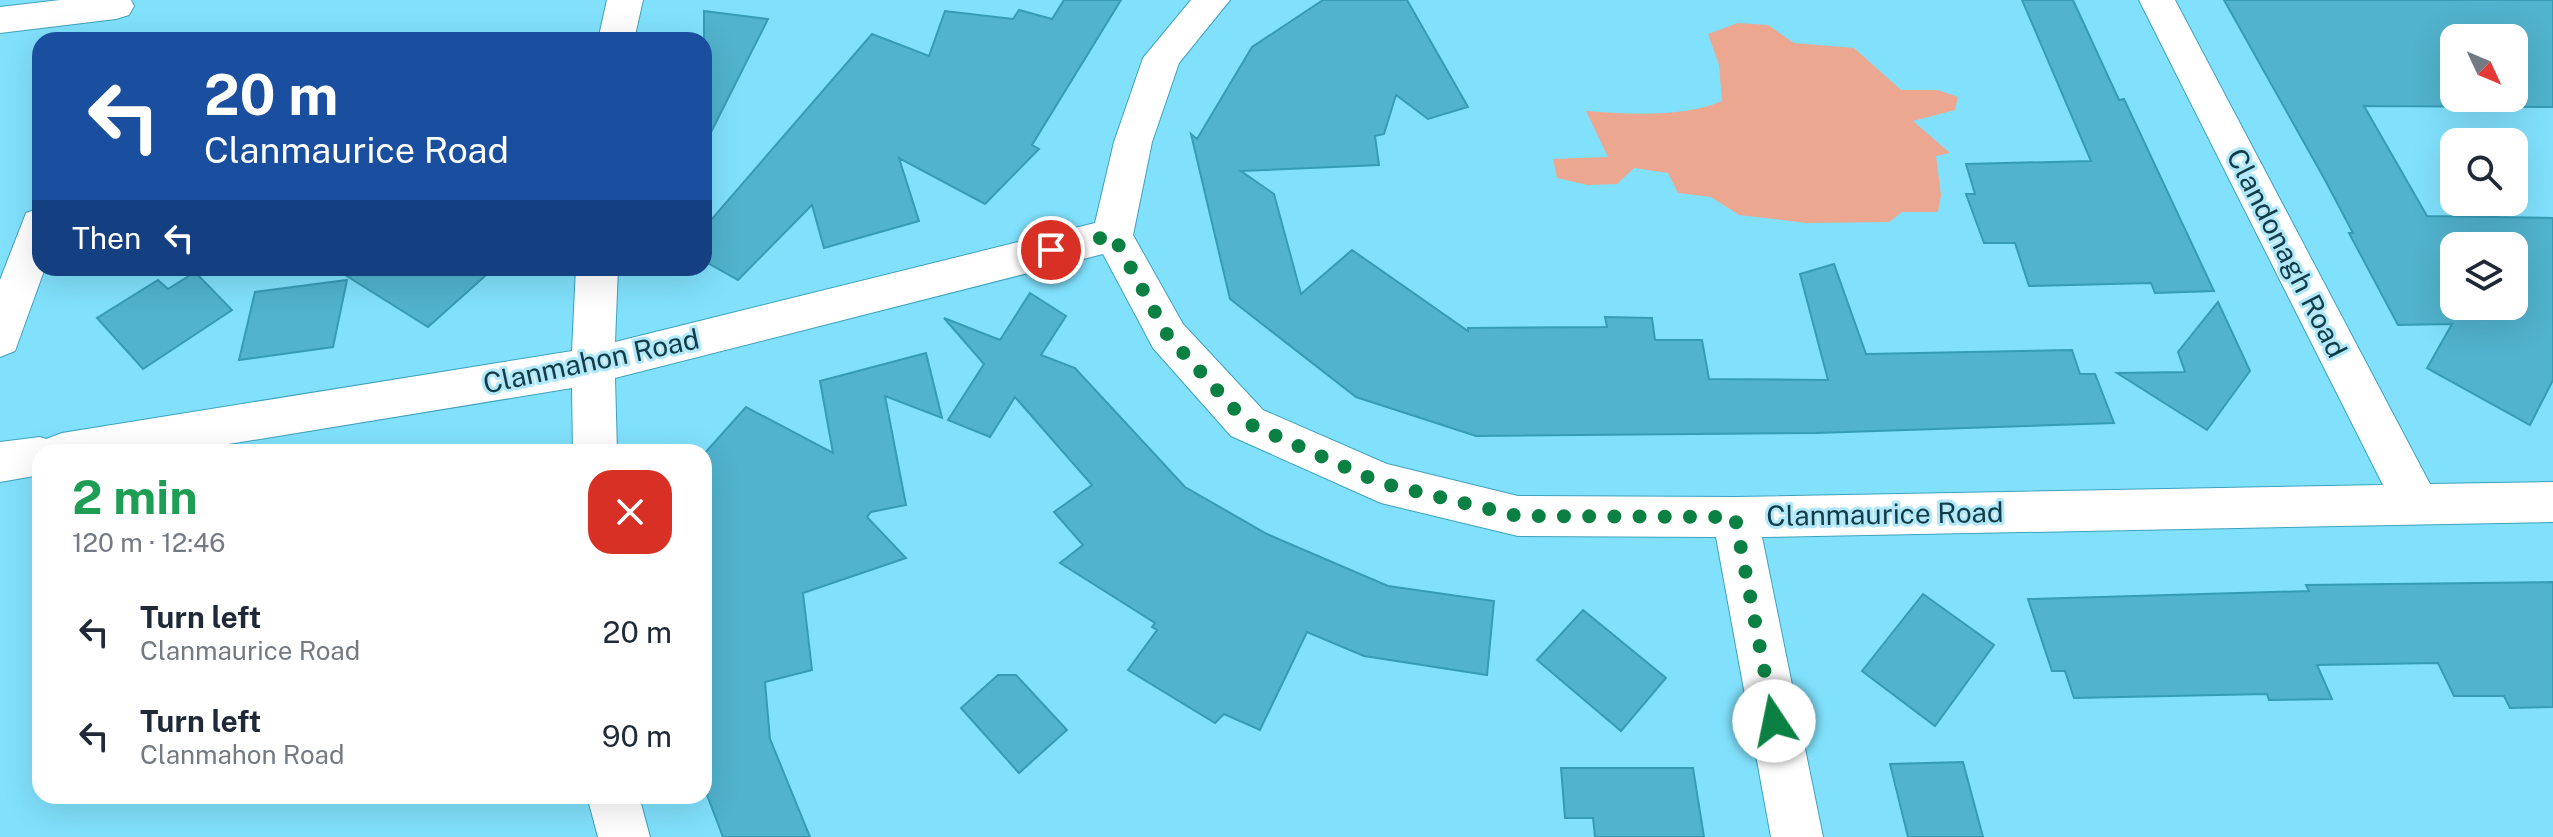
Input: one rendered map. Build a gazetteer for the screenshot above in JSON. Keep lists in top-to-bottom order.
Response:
{
  "streets": {
    "street": ["Clandonagh Road", "Clanmahon Road", "Clanmaurice Road"]
  },
  "crossings": [
    ["Clandonagh Road", "Clanmaurice Road"],
    ["Clanmahon Road", "Clanmaurice Road"]
  ],
  "north": "bottom right",
  "page": {
    "turn": ["20 m", "Clanmaurice Road"],
    "then": "Then",
    "heading": ["2 min", "120 m · 12:46"],
    "list": [
      {
        "name": "Turn left",
        "note": "Clanmaurice Road",
        "value": "20 m"
      },
      {
        "name": "Turn left",
        "note": "Clanmahon Road",
        "value": "90 m"
      }
    ]
  }
}
